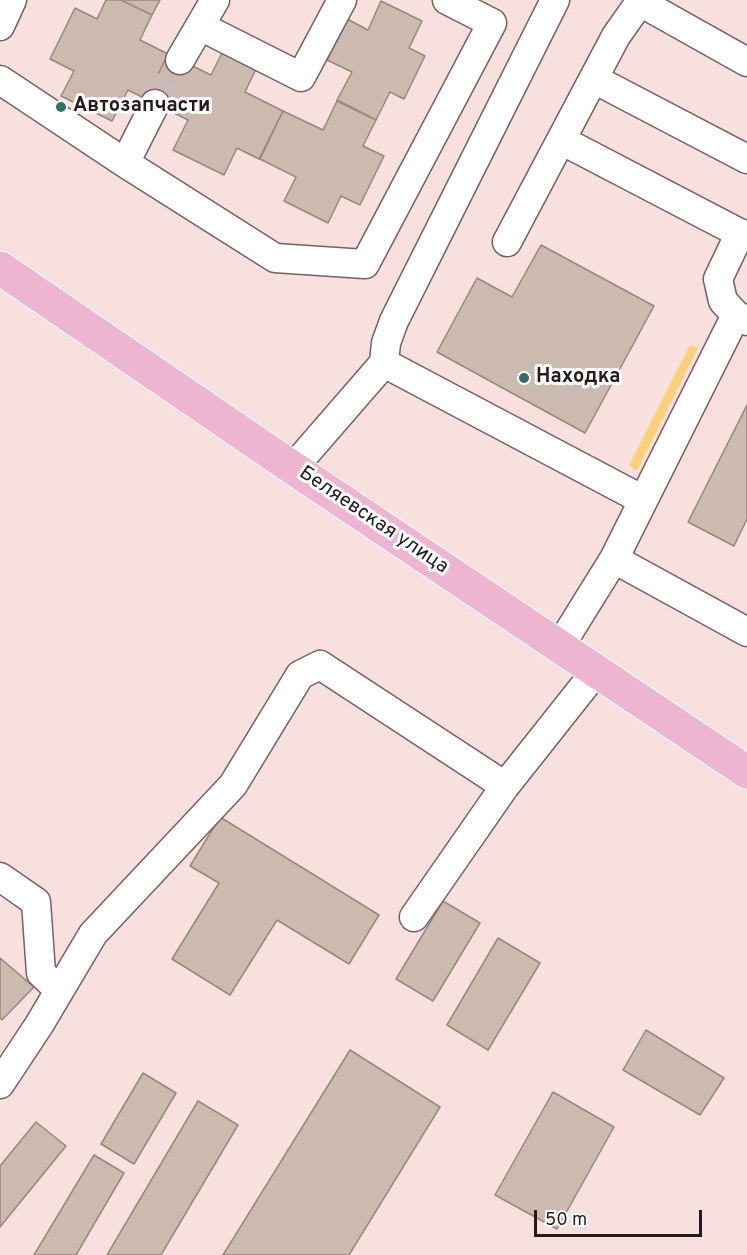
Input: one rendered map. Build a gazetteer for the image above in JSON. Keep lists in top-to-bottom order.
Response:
{
  "streets": {
    "main road": ["Беляевская улица"]
  },
  "places": ["Автозапчасти", "Находка"],
  "scale_bar": "50 m"
}
